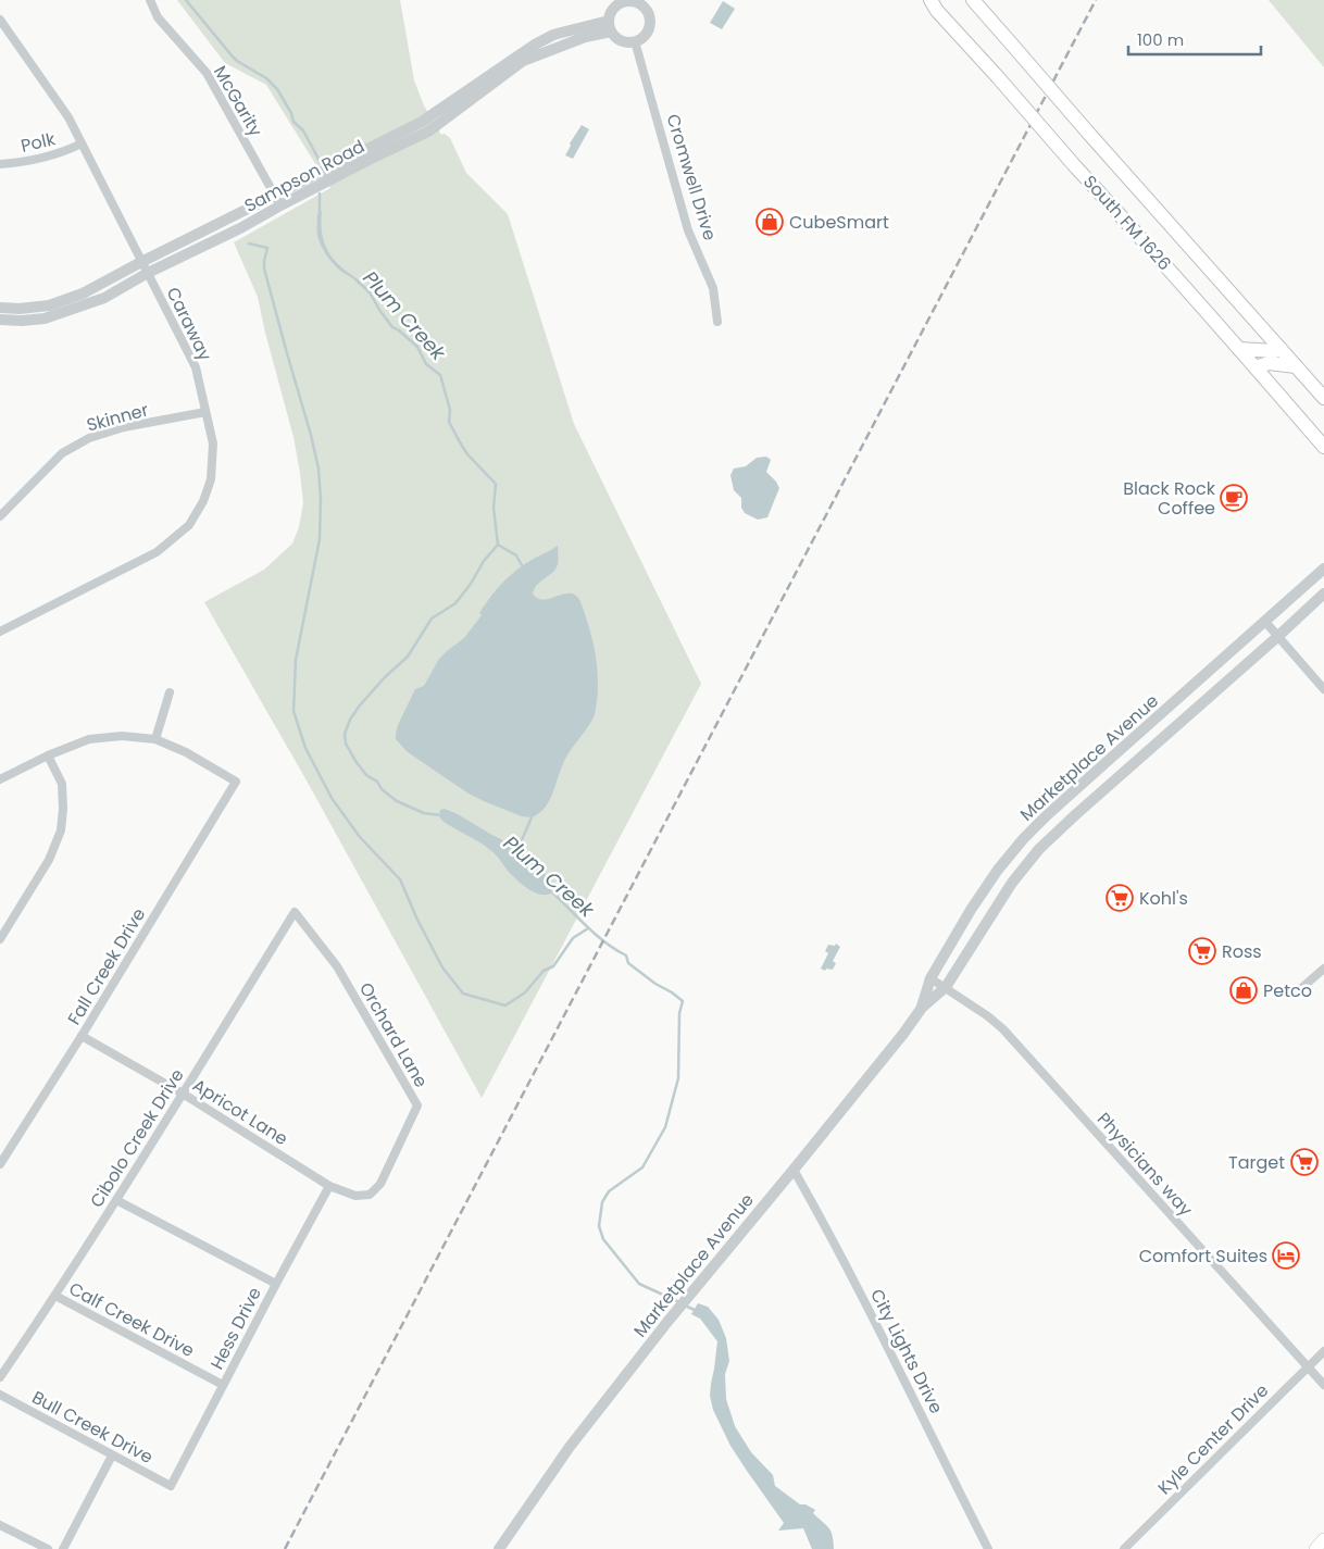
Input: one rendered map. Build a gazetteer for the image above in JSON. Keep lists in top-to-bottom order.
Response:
{
  "streets": {
    "main road": ["South FM 1626"],
    "street": [
      "McGarity",
      "Polk",
      "Sampson Road",
      "Cromwell Drive",
      "Caraway",
      "Skinner",
      "Marketplace Avenue",
      "Fall Creek Drive",
      "Orchard Lane",
      "Apricot Lane",
      "Cibolo Creek Drive",
      "Physicians way",
      "Calf Creek Drive",
      "Hess Drive",
      "City Lights Drive",
      "Bull Creek Drive",
      "Kyle Center Drive"
    ]
  },
  "crossings": [
    ["McGarity", "Sampson Road"],
    ["Polk", "Caraway"],
    ["Sampson Road", "Cromwell Drive"],
    ["Sampson Road", "Caraway"],
    ["Caraway", "Skinner"],
    ["Marketplace Avenue", "Physicians way"],
    ["Marketplace Avenue", "City Lights Drive"],
    ["Fall Creek Drive", "Apricot Lane"],
    ["Orchard Lane", "Apricot Lane"],
    ["Orchard Lane", "Cibolo Creek Drive"],
    ["Apricot Lane", "Cibolo Creek Drive"],
    ["Apricot Lane", "Hess Drive"],
    ["Cibolo Creek Drive", "Calf Creek Drive"],
    ["Physicians way", "Kyle Center Drive"],
    ["Calf Creek Drive", "Hess Drive"],
    ["Hess Drive", "Bull Creek Drive"]
  ],
  "water": ["Plum Creek"],
  "places": {
    "shop": ["CubeSmart", "Petco"],
    "cafe": ["Black Rock Coffee"],
    "supermarket": ["Kohl's", "Ross", "Target"],
    "hotel": ["Comfort Suites"]
  },
  "scale_bar": "100 m"
}
